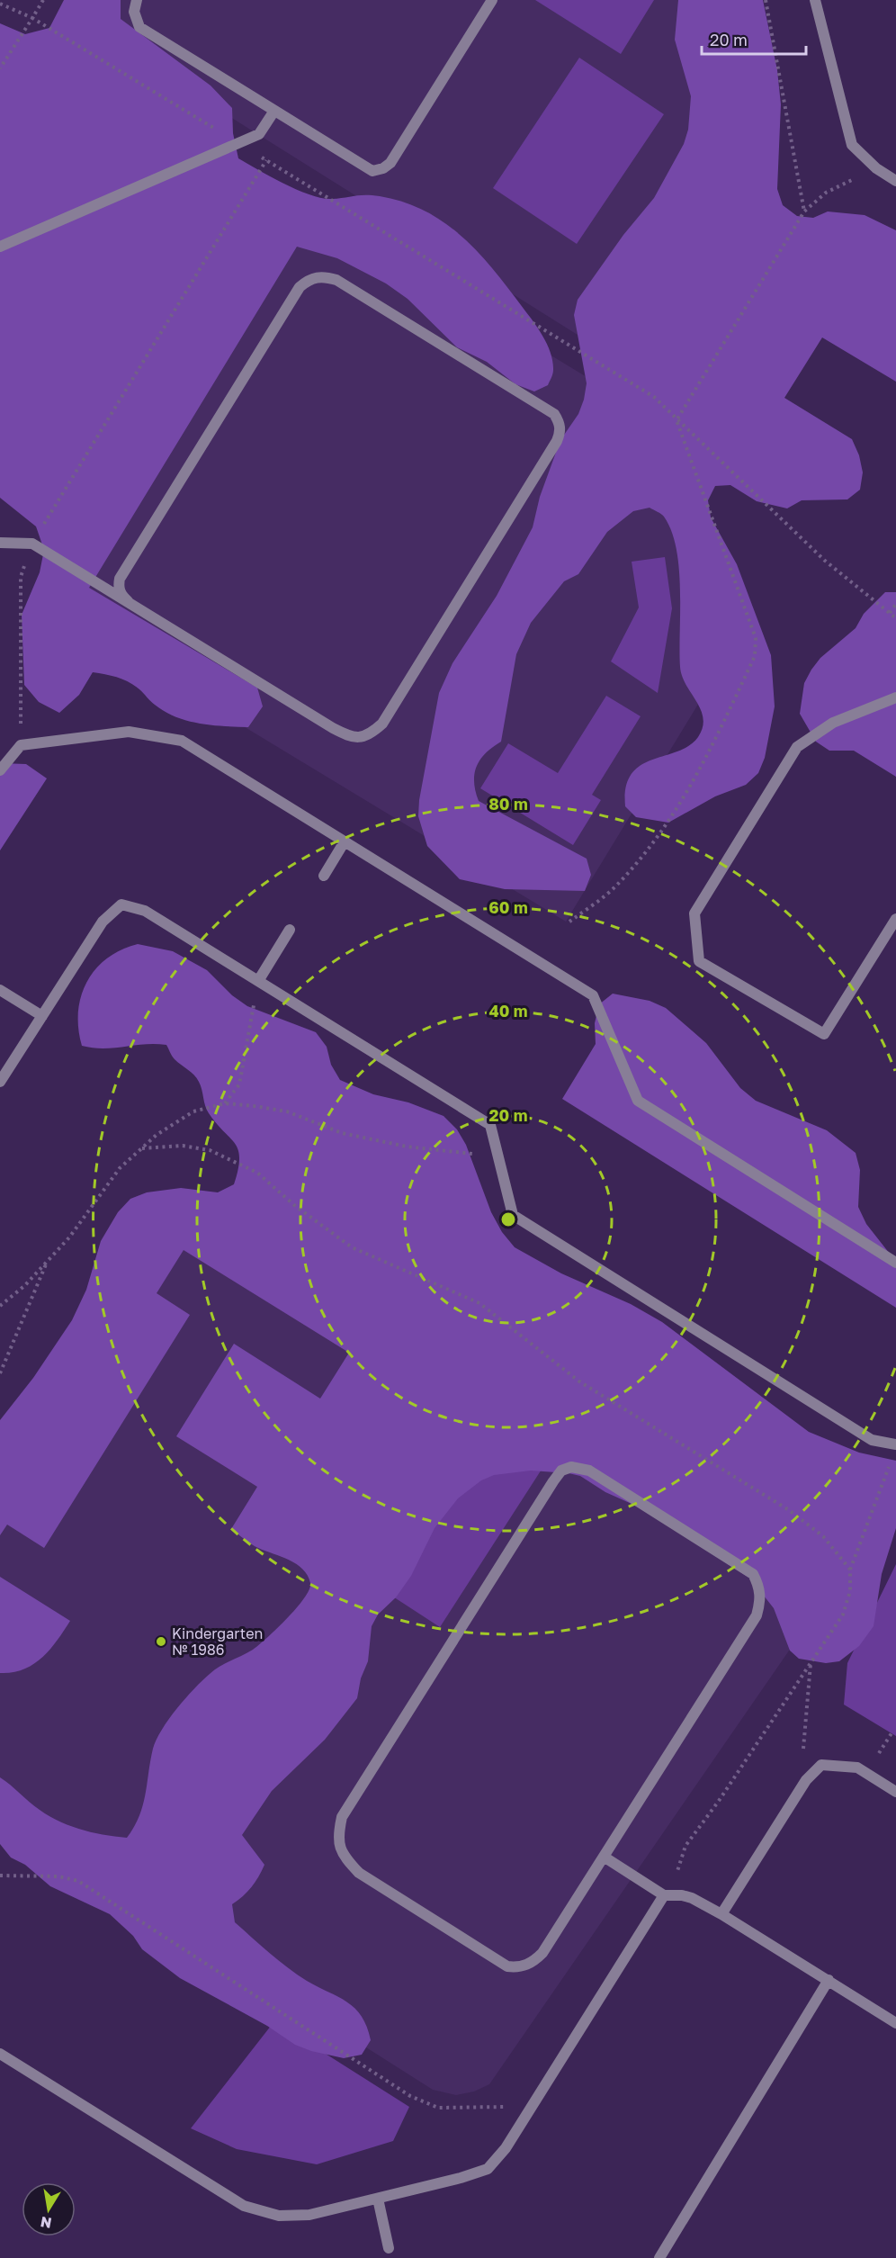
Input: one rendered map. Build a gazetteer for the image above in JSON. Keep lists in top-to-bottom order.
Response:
{
  "places": ["Kindergarten № 1986"],
  "scale_bar": "20 m",
  "north": "bottom",
  "rings": [
    "80 m",
    "60 m",
    "40 m",
    "20 m"
  ]
}
